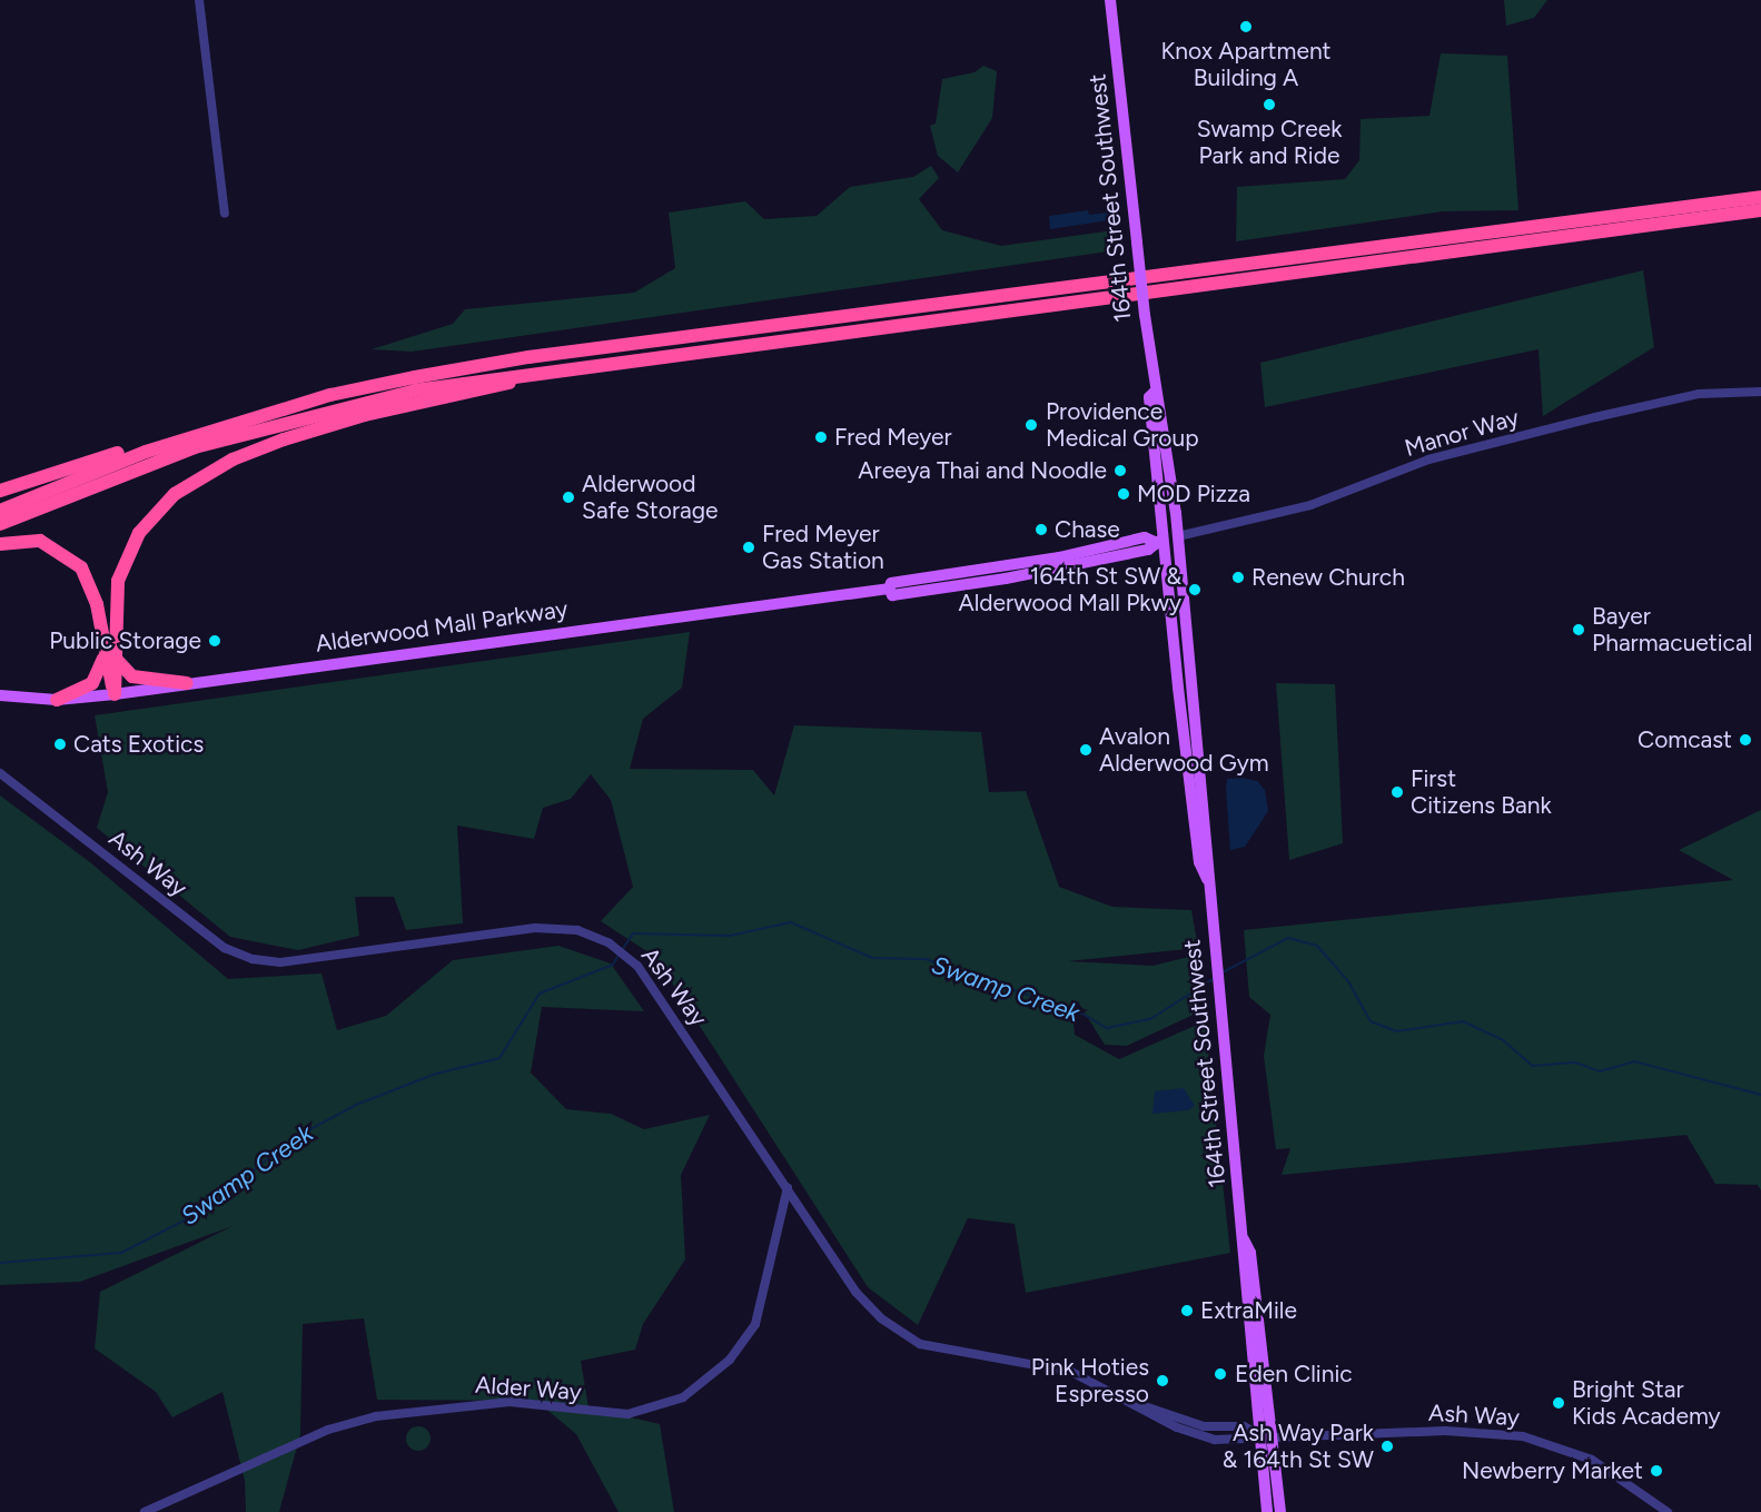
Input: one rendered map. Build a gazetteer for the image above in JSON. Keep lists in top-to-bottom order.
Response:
{
  "streets": {
    "main road": ["164th Street Southwest", "Alderwood Mall Parkway"],
    "street": ["Manor Way", "Ash Way", "Alder Way"]
  },
  "crossings": [
    ["164th Street Southwest", "Manor Way"],
    ["164th Street Southwest", "Alderwood Mall Parkway"],
    ["164th Street Southwest", "Ash Way"],
    ["Manor Way", "Alderwood Mall Parkway"],
    ["Ash Way", "Alder Way"]
  ],
  "water": ["Swamp Creek"],
  "places": [
    "Knox Apartment Building A",
    "Swamp Creek Park and Ride",
    "Providence Medical Group",
    "Fred Meyer",
    "Areeya Thai and Noodle",
    "MOD Pizza",
    "Alderwood Safe Storage",
    "Chase",
    "Fred Meyer Gas Station",
    "Renew Church",
    "164th St SW & Alderwood Mall Pkwy",
    "Bayer Pharmacuetical",
    "Public Storage",
    "Comcast",
    "Cats Exotics",
    "Avalon Alderwood Gym",
    "First Citizens Bank",
    "ExtraMile",
    "Eden Clinic",
    "Pink Hoties Espresso",
    "Bright Star Kids Academy",
    "Ash Way Park & 164th St SW",
    "Newberry Market"
  ]
}
